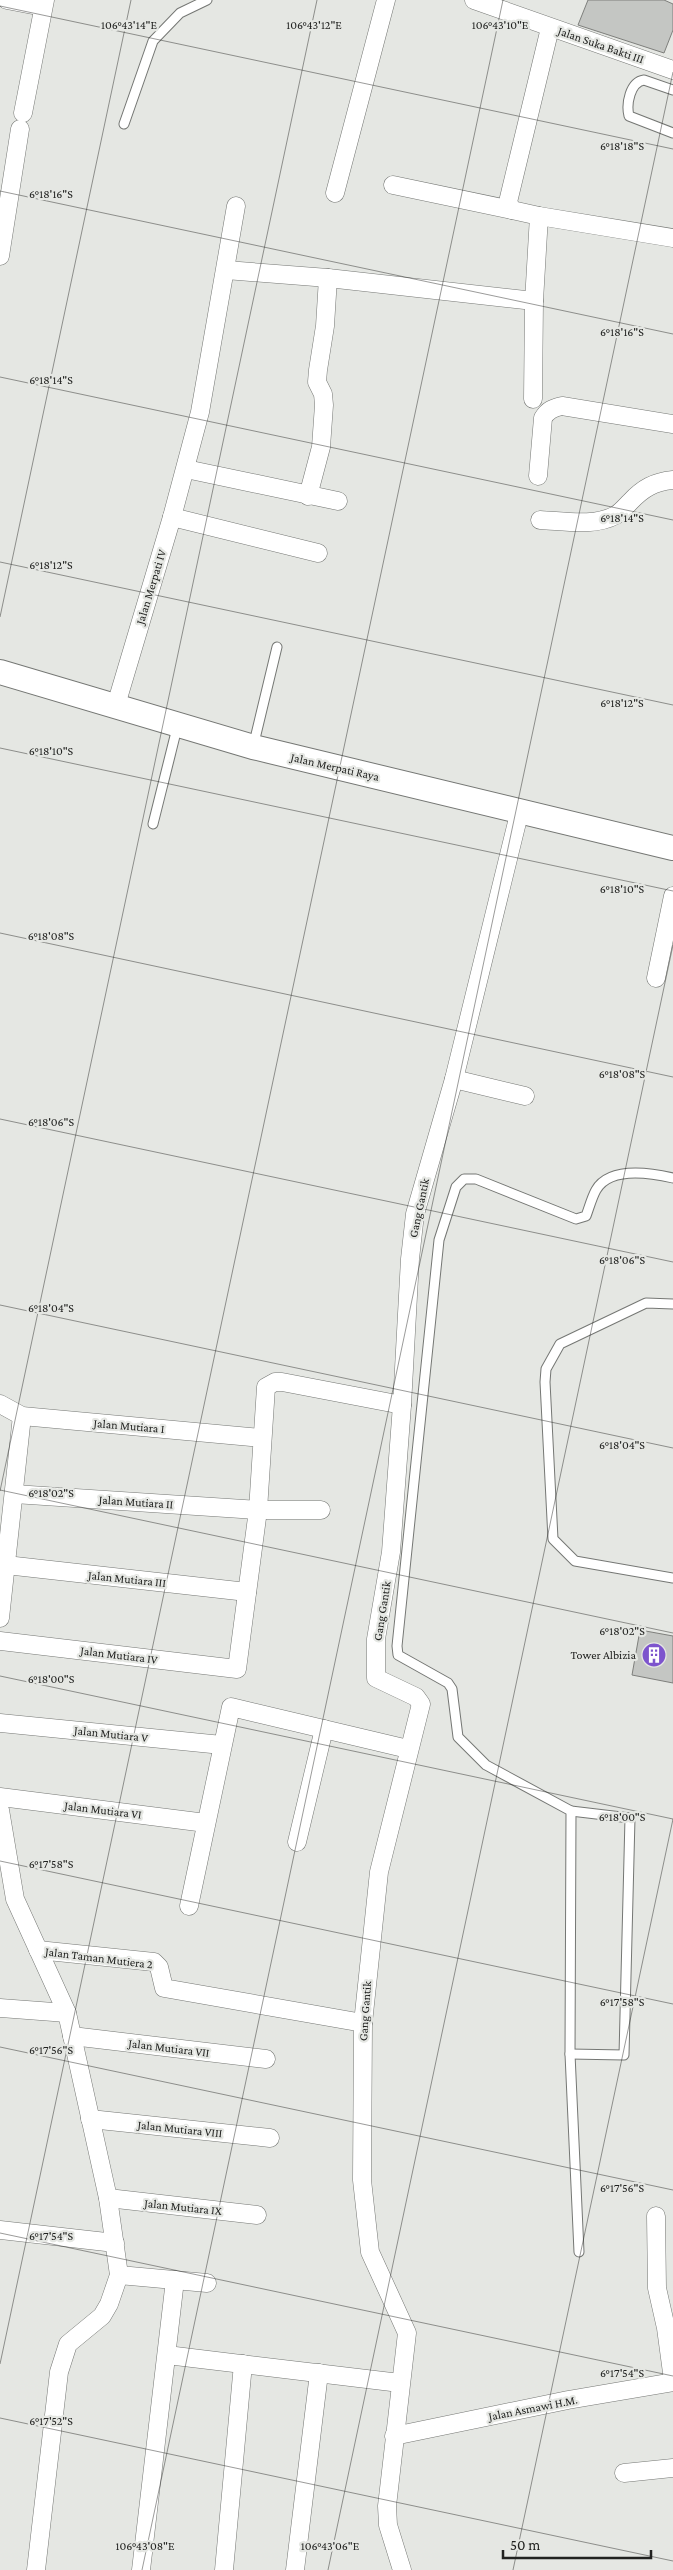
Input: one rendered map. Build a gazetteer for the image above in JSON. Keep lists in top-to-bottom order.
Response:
{
  "streets": {
    "main road": ["Jalan Merpati Raya"],
    "street": [
      "Jalan Suka Bakti III",
      "Jalan Merpati IV",
      "Gang Gantik",
      "Jalan Mutiara I",
      "Jalan Mutiara II",
      "Jalan Mutiara III",
      "Jalan Mutiara IV",
      "Jalan Mutiara V",
      "Jalan Mutiara VI",
      "Jalan Taman Mutiera 2",
      "Jalan Mutiara VII",
      "Jalan Mutiara VIII",
      "Jalan Mutiara IX",
      "Jalan Asmawi H.M."
    ]
  },
  "crossings": [
    ["Jalan Merpati IV", "Jalan Merpati Raya"],
    ["Jalan Merpati Raya", "Gang Gantik"],
    ["Gang Gantik", "Jalan Taman Mutiera 2"],
    ["Gang Gantik", "Jalan Asmawi H.M."],
    ["Jalan Mutiara III", "Jalan Mutiara IV"]
  ],
  "places": {
    "building": ["Tower Albizia"]
  },
  "scale_bar": "50 m",
  "coordinates": [
    "106°43'14\"E",
    "106°43'12\"E",
    "106°43'10\"E",
    "6°18'18\"S",
    "6°18'16\"S",
    "6°18'14\"S",
    "6°18'12\"S",
    "6°18'10\"S",
    "6°18'08\"S",
    "6°18'06\"S",
    "6°18'04\"S",
    "6°18'02\"S",
    "6°18'00\"S",
    "6°17'58\"S",
    "6°17'56\"S",
    "6°17'54\"S",
    "6°17'52\"S",
    "106°43'08\"E",
    "106°43'06\"E"
  ]
}
